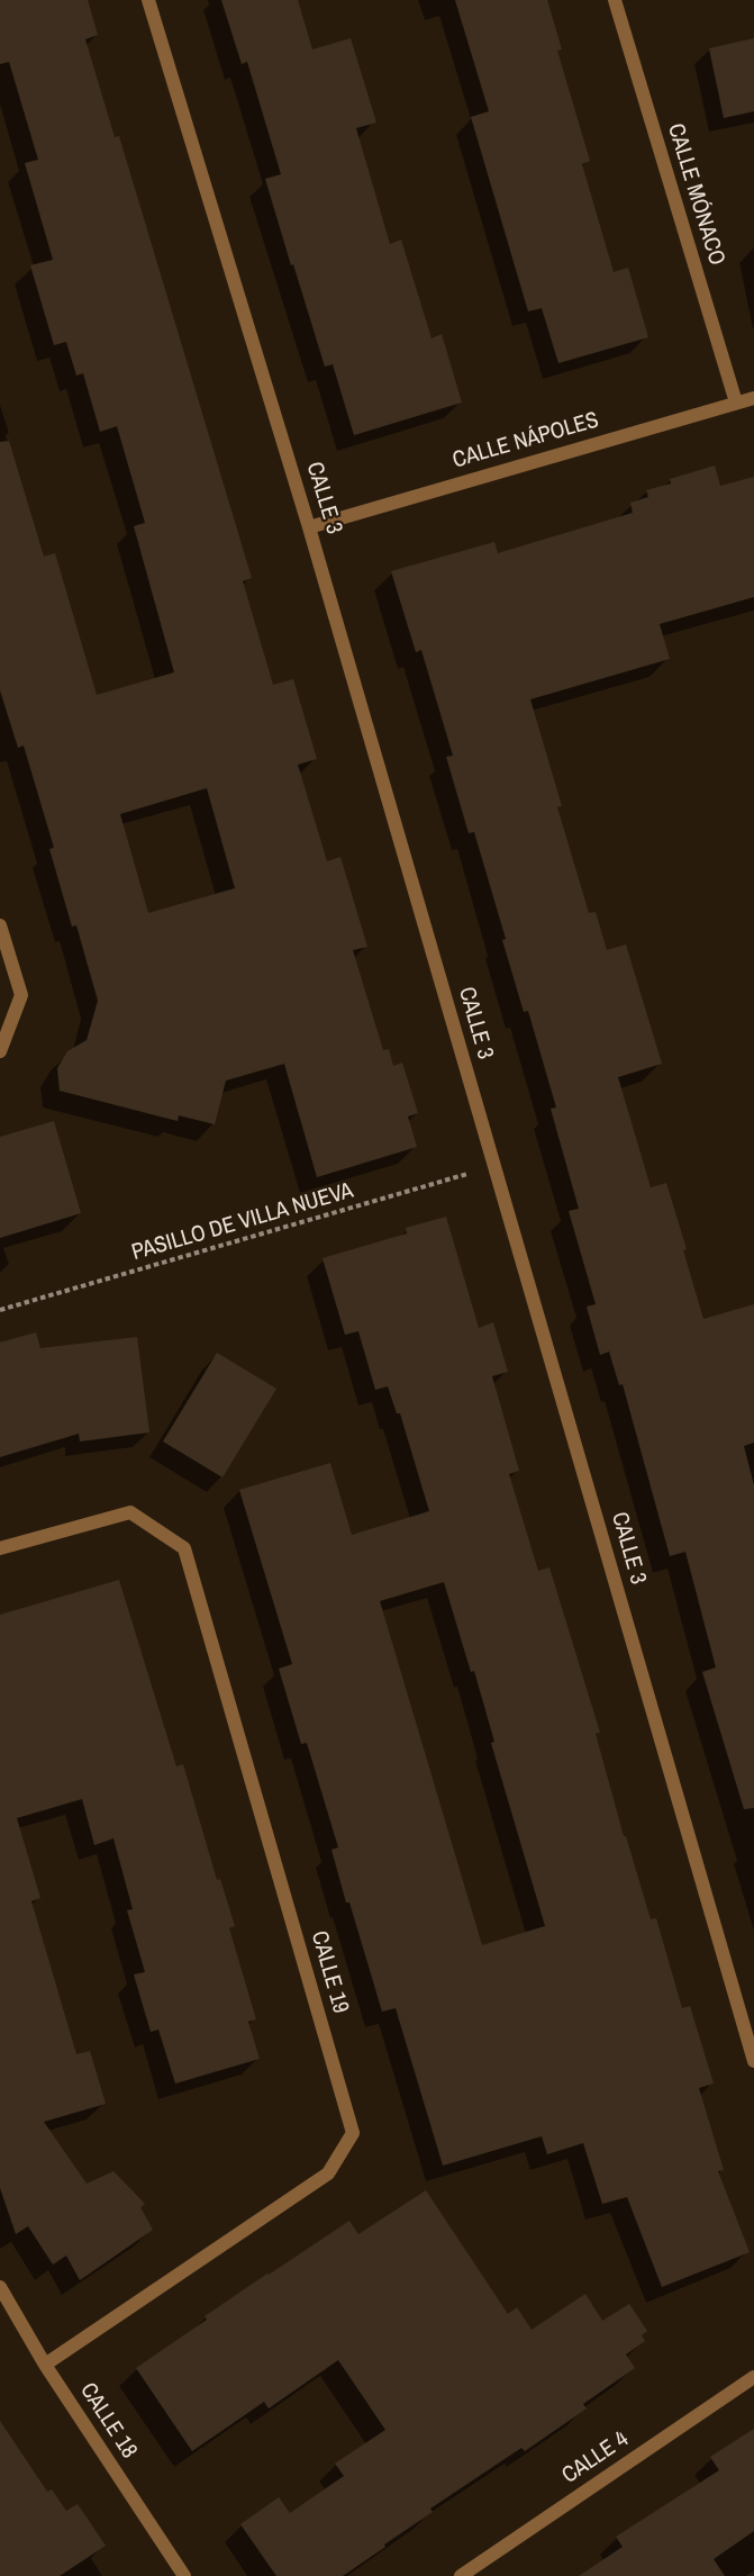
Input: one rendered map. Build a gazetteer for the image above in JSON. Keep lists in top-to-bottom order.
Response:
{
  "streets": {
    "street": [
      "CALLE MÓNACO",
      "CALLE NÁPOLES",
      "CALLE 3",
      "CALLE 19",
      "CALLE 18",
      "CALLE 4"
    ],
    "path": ["PASILLO DE VILLA NUEVA"]
  },
  "crossings": [
    ["CALLE MÓNACO", "CALLE NÁPOLES"],
    ["CALLE NÁPOLES", "CALLE 3"],
    ["CALLE 3", "PASILLO DE VILLA NUEVA"],
    ["CALLE 19", "CALLE 18"]
  ]
}
